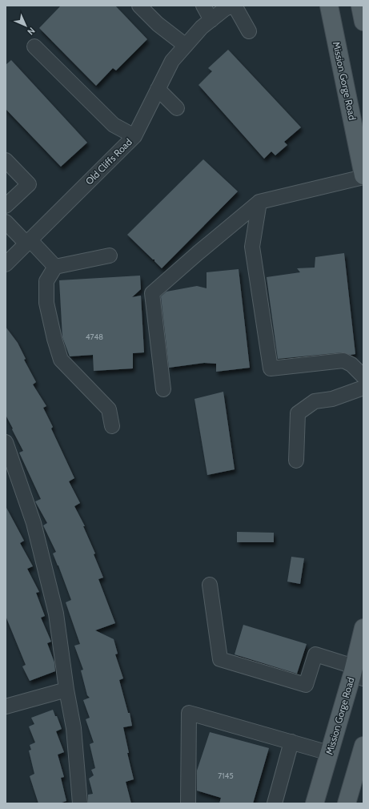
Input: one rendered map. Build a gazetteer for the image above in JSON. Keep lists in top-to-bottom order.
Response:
{
  "streets": {
    "main road": ["Mission Gorge Road"],
    "street": ["Old Cliffs Road"]
  },
  "house_numbers": ["4748", "7145"],
  "north": "bottom right"
}
